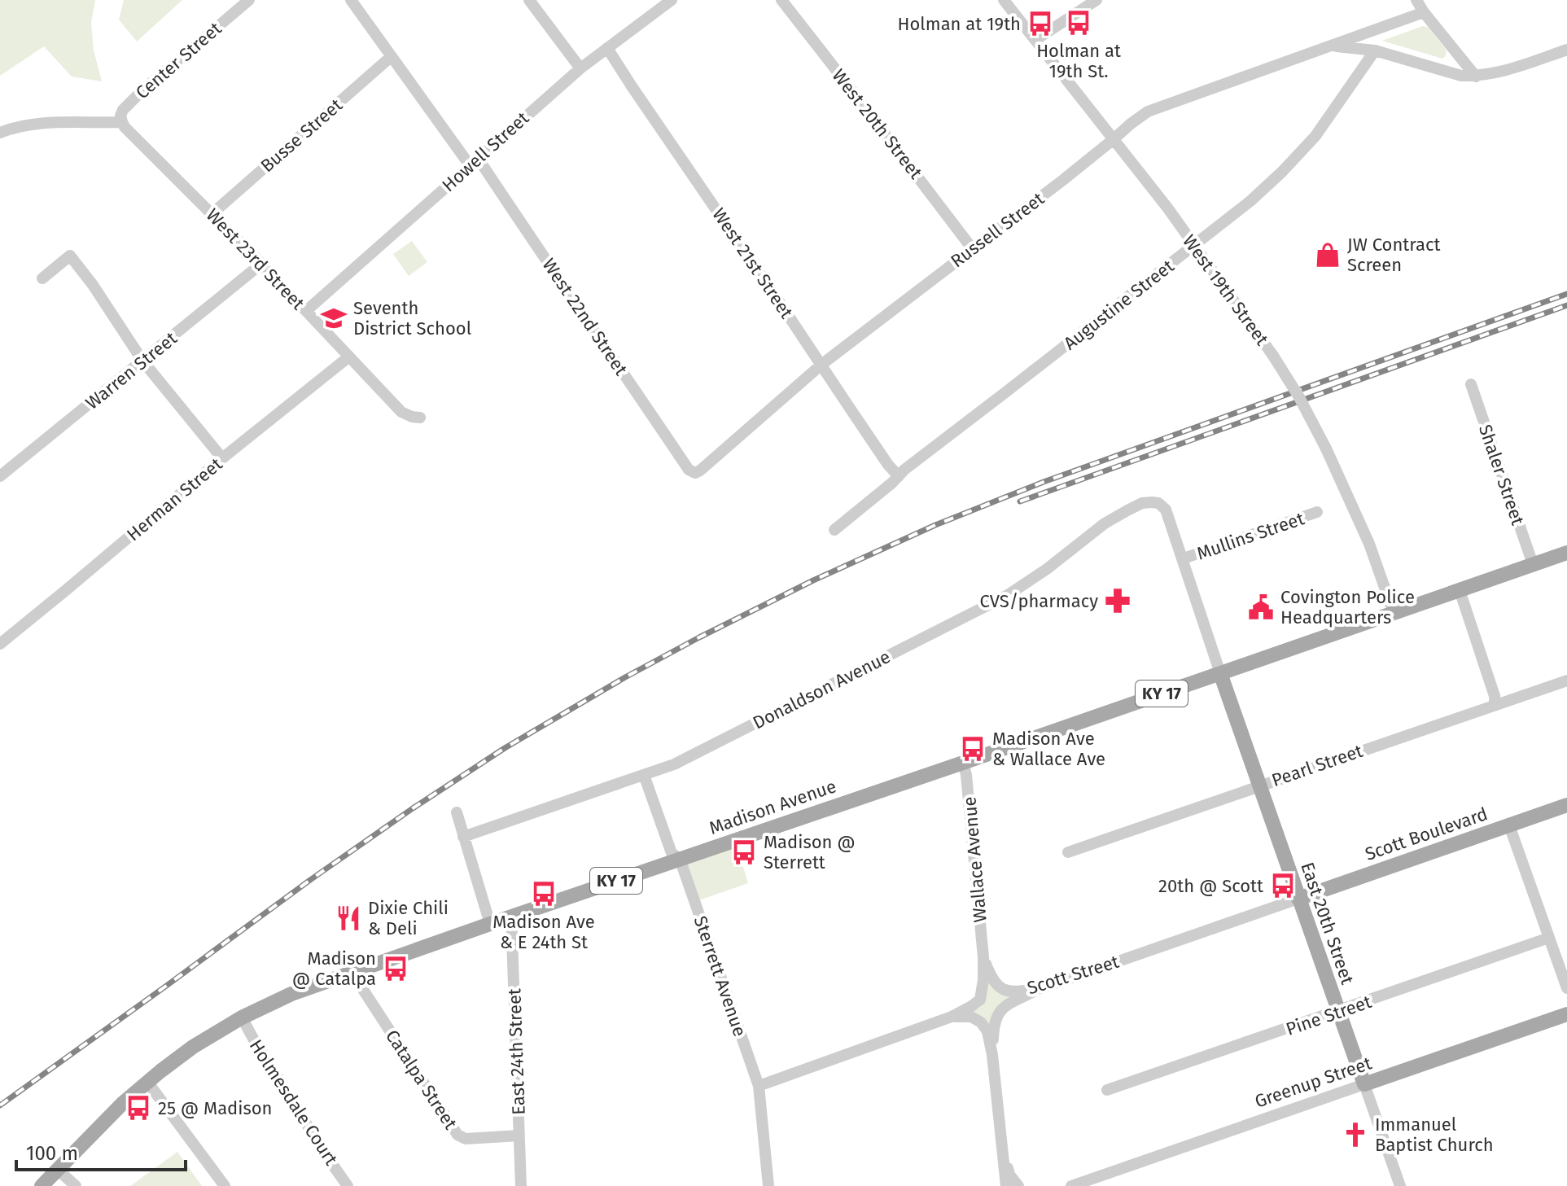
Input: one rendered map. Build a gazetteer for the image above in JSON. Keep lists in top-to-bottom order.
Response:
{
  "streets": {
    "main road": [
      "KY 17",
      "Madison Avenue",
      "Scott Boulevard",
      "East 20th Street",
      "Greenup Street"
    ],
    "street": [
      "Center Street",
      "West 20th Street",
      "Busse Street",
      "Howell Street",
      "Russell Street",
      "West 23rd Street",
      "West 21st Street",
      "West 19th Street",
      "Augustine Street",
      "West 22nd Street",
      "Warren Street",
      "Shaler Street",
      "Herman Street",
      "Mullins Street",
      "Donaldson Avenue",
      "Pearl Street",
      "Wallace Avenue",
      "Scott Street",
      "Sterrett Avenue",
      "Pine Street",
      "East 24th Street",
      "Catalpa Street",
      "Holmesdale Court"
    ]
  },
  "crossings": [
    ["Center Street", "West 23rd Street"],
    ["West 20th Street", "Russell Street"],
    ["Busse Street", "West 23rd Street"],
    ["Busse Street", "West 22nd Street"],
    ["Howell Street", "West 23rd Street"],
    ["Howell Street", "West 21st Street"],
    ["Howell Street", "West 22nd Street"],
    ["Russell Street", "West 21st Street"],
    ["Russell Street", "West 19th Street"],
    ["Russell Street", "Augustine Street"],
    ["Russell Street", "West 22nd Street"],
    ["West 23rd Street", "Warren Street"],
    ["West 23rd Street", "Herman Street"],
    ["West 21st Street", "Augustine Street"],
    ["West 19th Street", "Augustine Street"],
    ["West 19th Street", "Madison Avenue"],
    ["Shaler Street", "Madison Avenue"],
    ["Mullins Street", "Donaldson Avenue"],
    ["Donaldson Avenue", "Sterrett Avenue"],
    ["Pearl Street", "East 20th Street"],
    ["Madison Avenue", "Wallace Avenue"],
    ["Madison Avenue", "East 20th Street"],
    ["Madison Avenue", "Sterrett Avenue"],
    ["Madison Avenue", "East 24th Street"],
    ["Madison Avenue", "Catalpa Street"],
    ["Madison Avenue", "Holmesdale Court"],
    ["Scott Boulevard", "East 20th Street"],
    ["Scott Boulevard", "Scott Street"],
    ["Wallace Avenue", "Scott Street"],
    ["East 20th Street", "Scott Street"],
    ["East 20th Street", "Pine Street"],
    ["East 20th Street", "Greenup Street"],
    ["East 24th Street", "Catalpa Street"]
  ],
  "places": {
    "bus stop": [
      "Holman at 19th St.",
      "Holman at 19th",
      "Madison Ave & Wallace Ave",
      "Madison @ Sterrett",
      "20th @ Scott",
      "Madison Ave & E 24th St",
      "Madison @ Catalpa",
      "25 @ Madison"
    ],
    "shop": ["JW Contract Screen"],
    "school or university": ["Seventh District School"],
    "pharmacy": ["CVS/pharmacy"],
    "public building": ["Covington Police Headquarters"],
    "restaurant": ["Dixie Chili & Deli"],
    "church": ["Immanuel Baptist Church"]
  },
  "scale_bar": "100 m"
}
